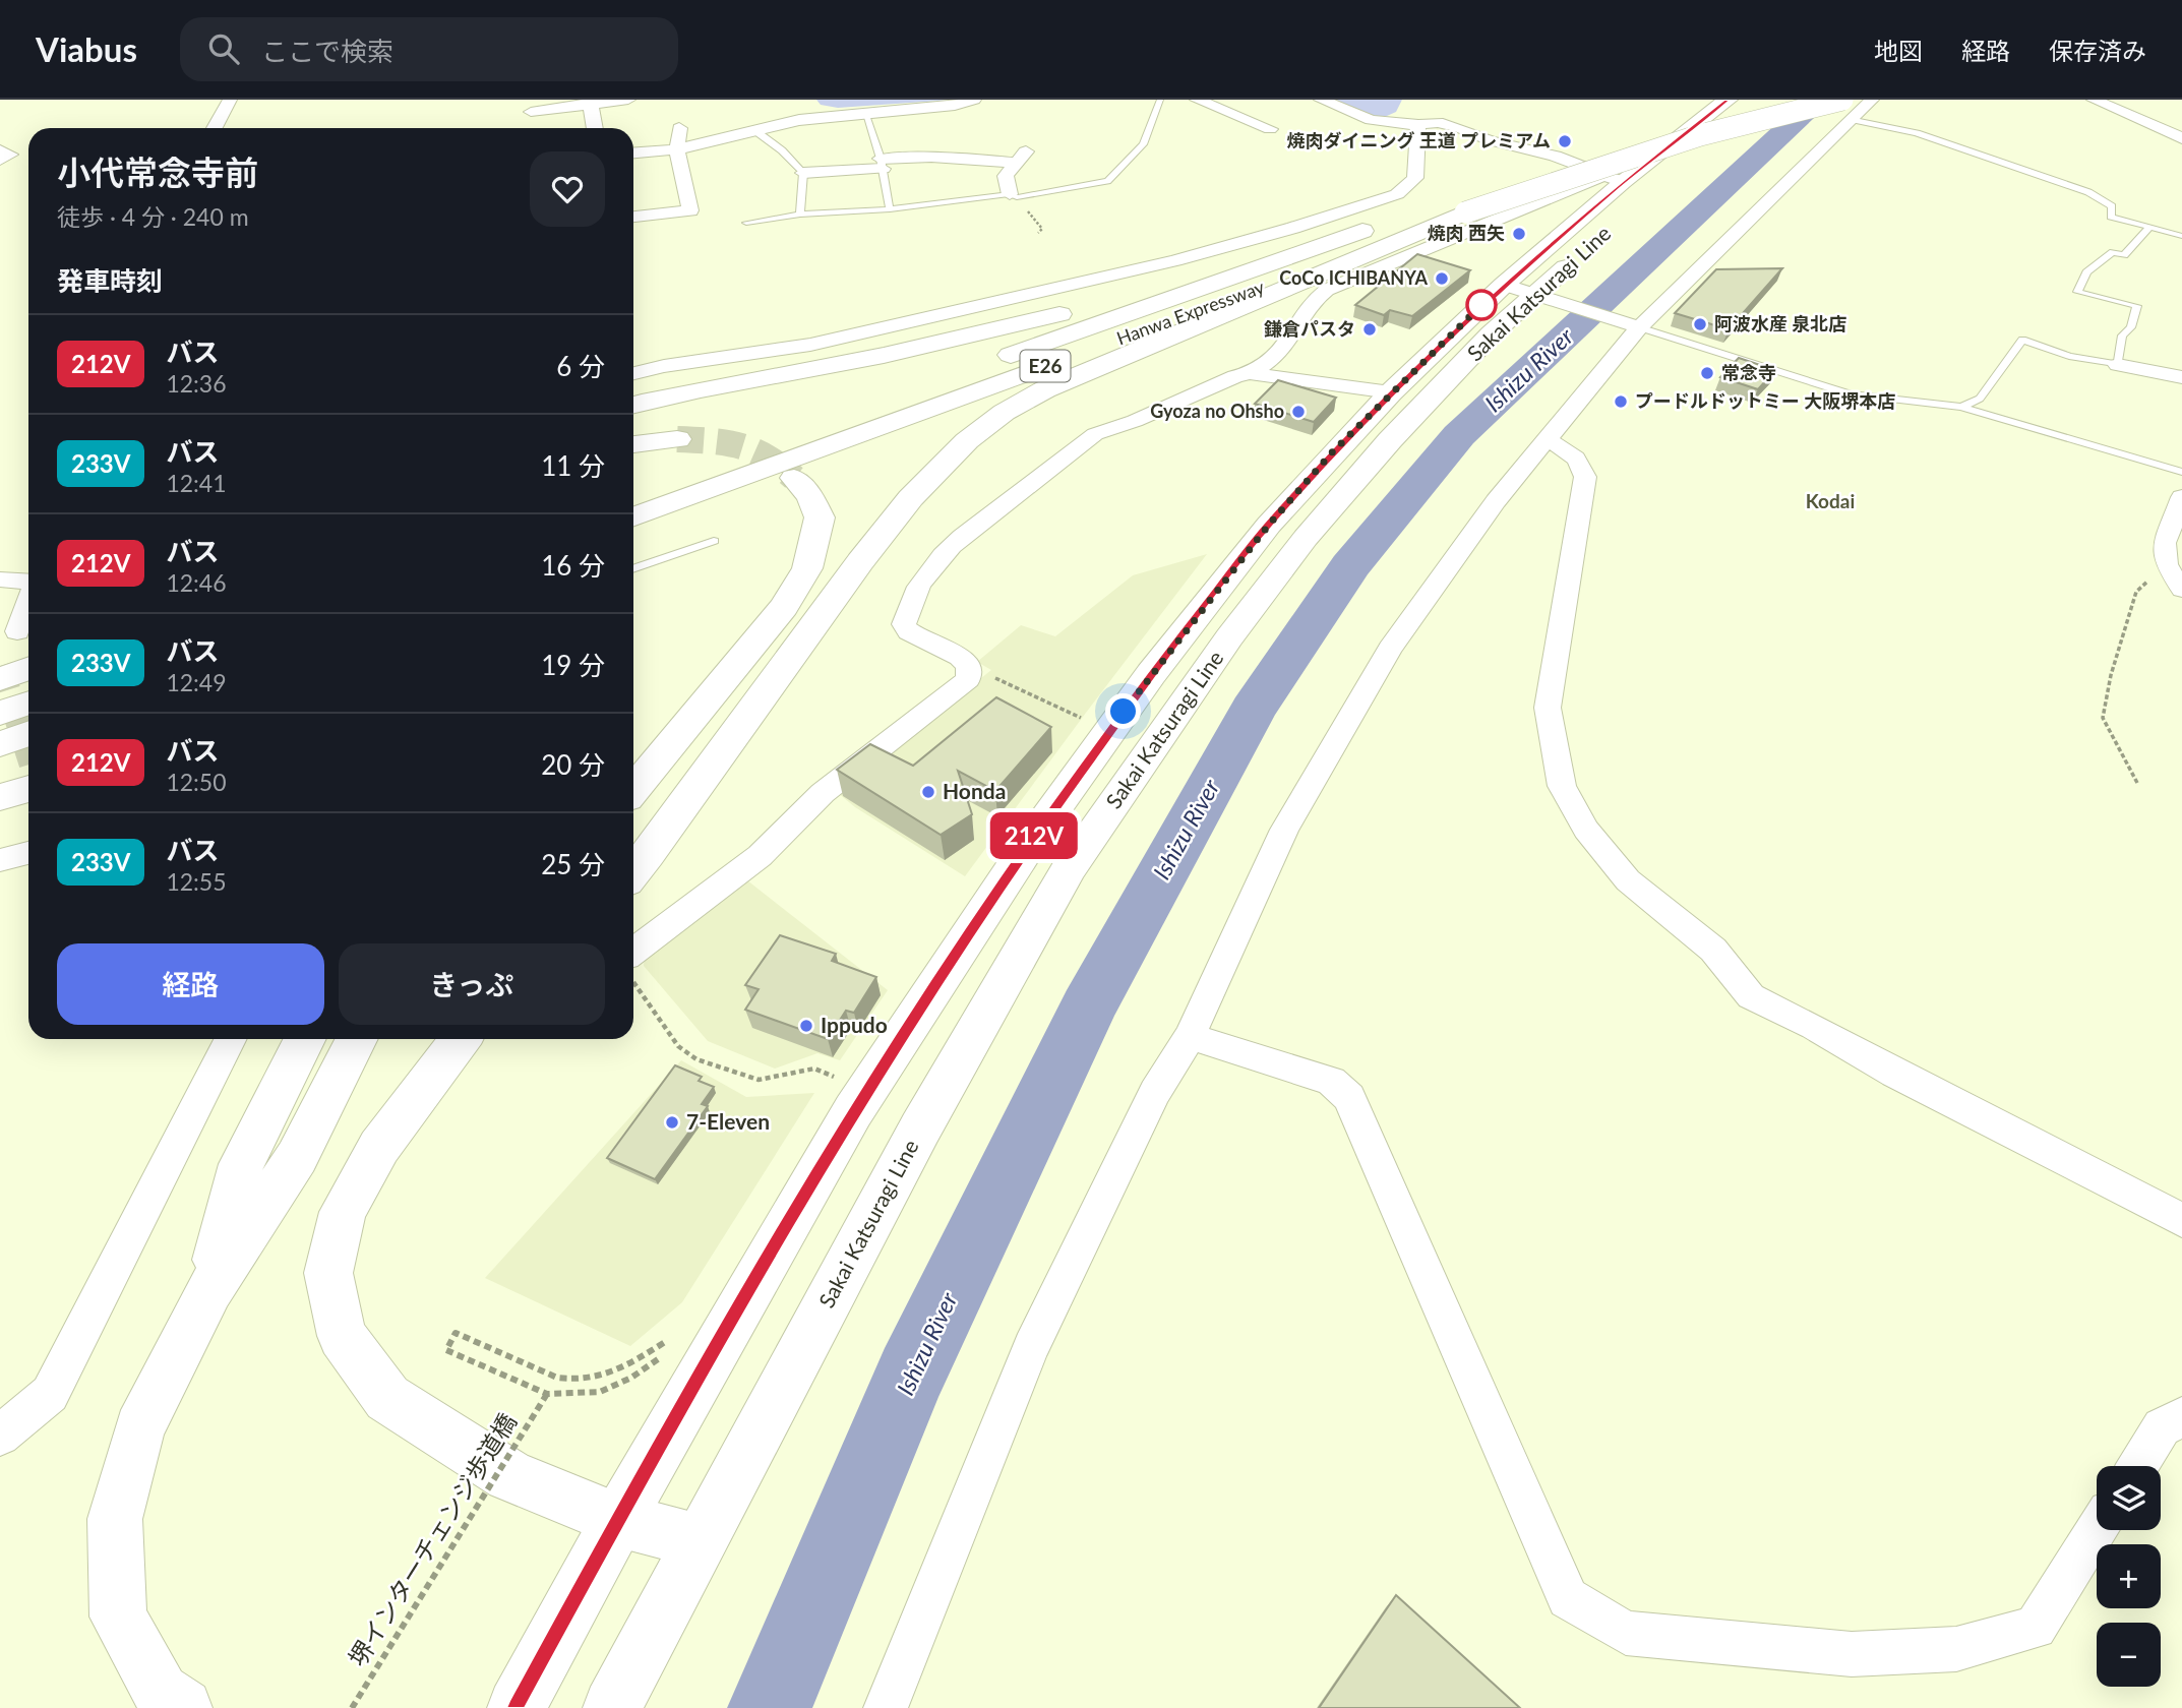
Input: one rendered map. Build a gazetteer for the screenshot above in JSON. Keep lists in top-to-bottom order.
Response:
{
  "streets": {
    "main road": ["Sakai Katsuragi Line", "Hanwa Expressway", "E26"],
    "path": ["堺インターチェンジ歩道橋"]
  },
  "districts": ["Kodai"],
  "water": ["Ishizu River"],
  "places": [
    "焼肉ダイニング 王道 プレミアム",
    "焼肉 西矢",
    "CoCo ICHIBANYA",
    "阿波水産 泉北店",
    "鎌倉パスタ",
    "常念寺",
    "プードルドットミー 大阪堺本店",
    "Gyoza no Ohsho",
    "Honda",
    "Ippudo",
    "7-Eleven"
  ],
  "lines": ["bus line 212V"],
  "page": {
    "header": "Viabus",
    "search": "ここで検索",
    "nav": ["地図", "経路", "保存済み"],
    "on_map": "212V",
    "heading": [
      ["小代常念寺前", "徒歩 · 4 分 · 240 m"],
      "発車時刻"
    ],
    "list": [
      {
        "mark": "212V",
        "name": "バス",
        "note": "12:36",
        "value": "6 分"
      },
      {
        "mark": "233V",
        "name": "バス",
        "note": "12:41",
        "value": "11 分"
      },
      {
        "mark": "212V",
        "name": "バス",
        "note": "12:46",
        "value": "16 分"
      },
      {
        "mark": "233V",
        "name": "バス",
        "note": "12:49",
        "value": "19 分"
      },
      {
        "mark": "212V",
        "name": "バス",
        "note": "12:50",
        "value": "20 分"
      },
      {
        "mark": "233V",
        "name": "バス",
        "note": "12:55",
        "value": "25 分"
      }
    ],
    "buttons": ["経路", "きっぷ"],
    "map_buttons": ["+", "−"]
  }
}
